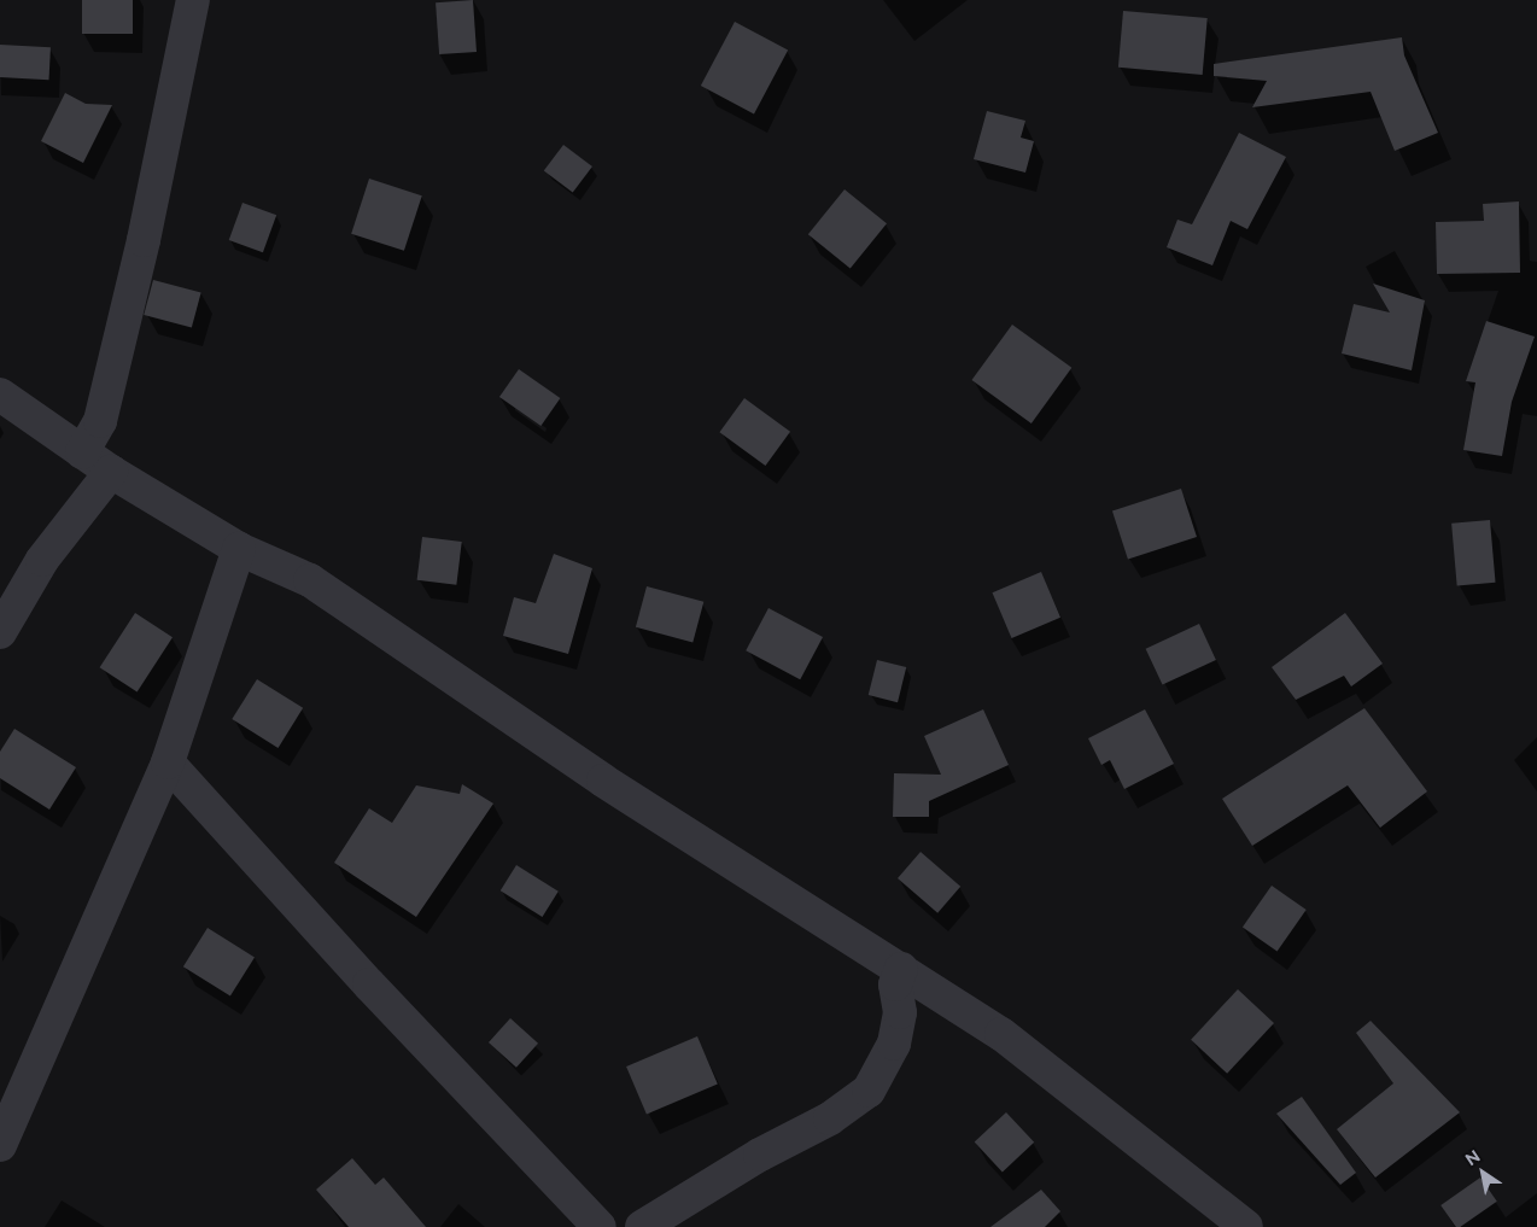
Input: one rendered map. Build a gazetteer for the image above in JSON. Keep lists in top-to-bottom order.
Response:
{
  "north": "top left"
}
